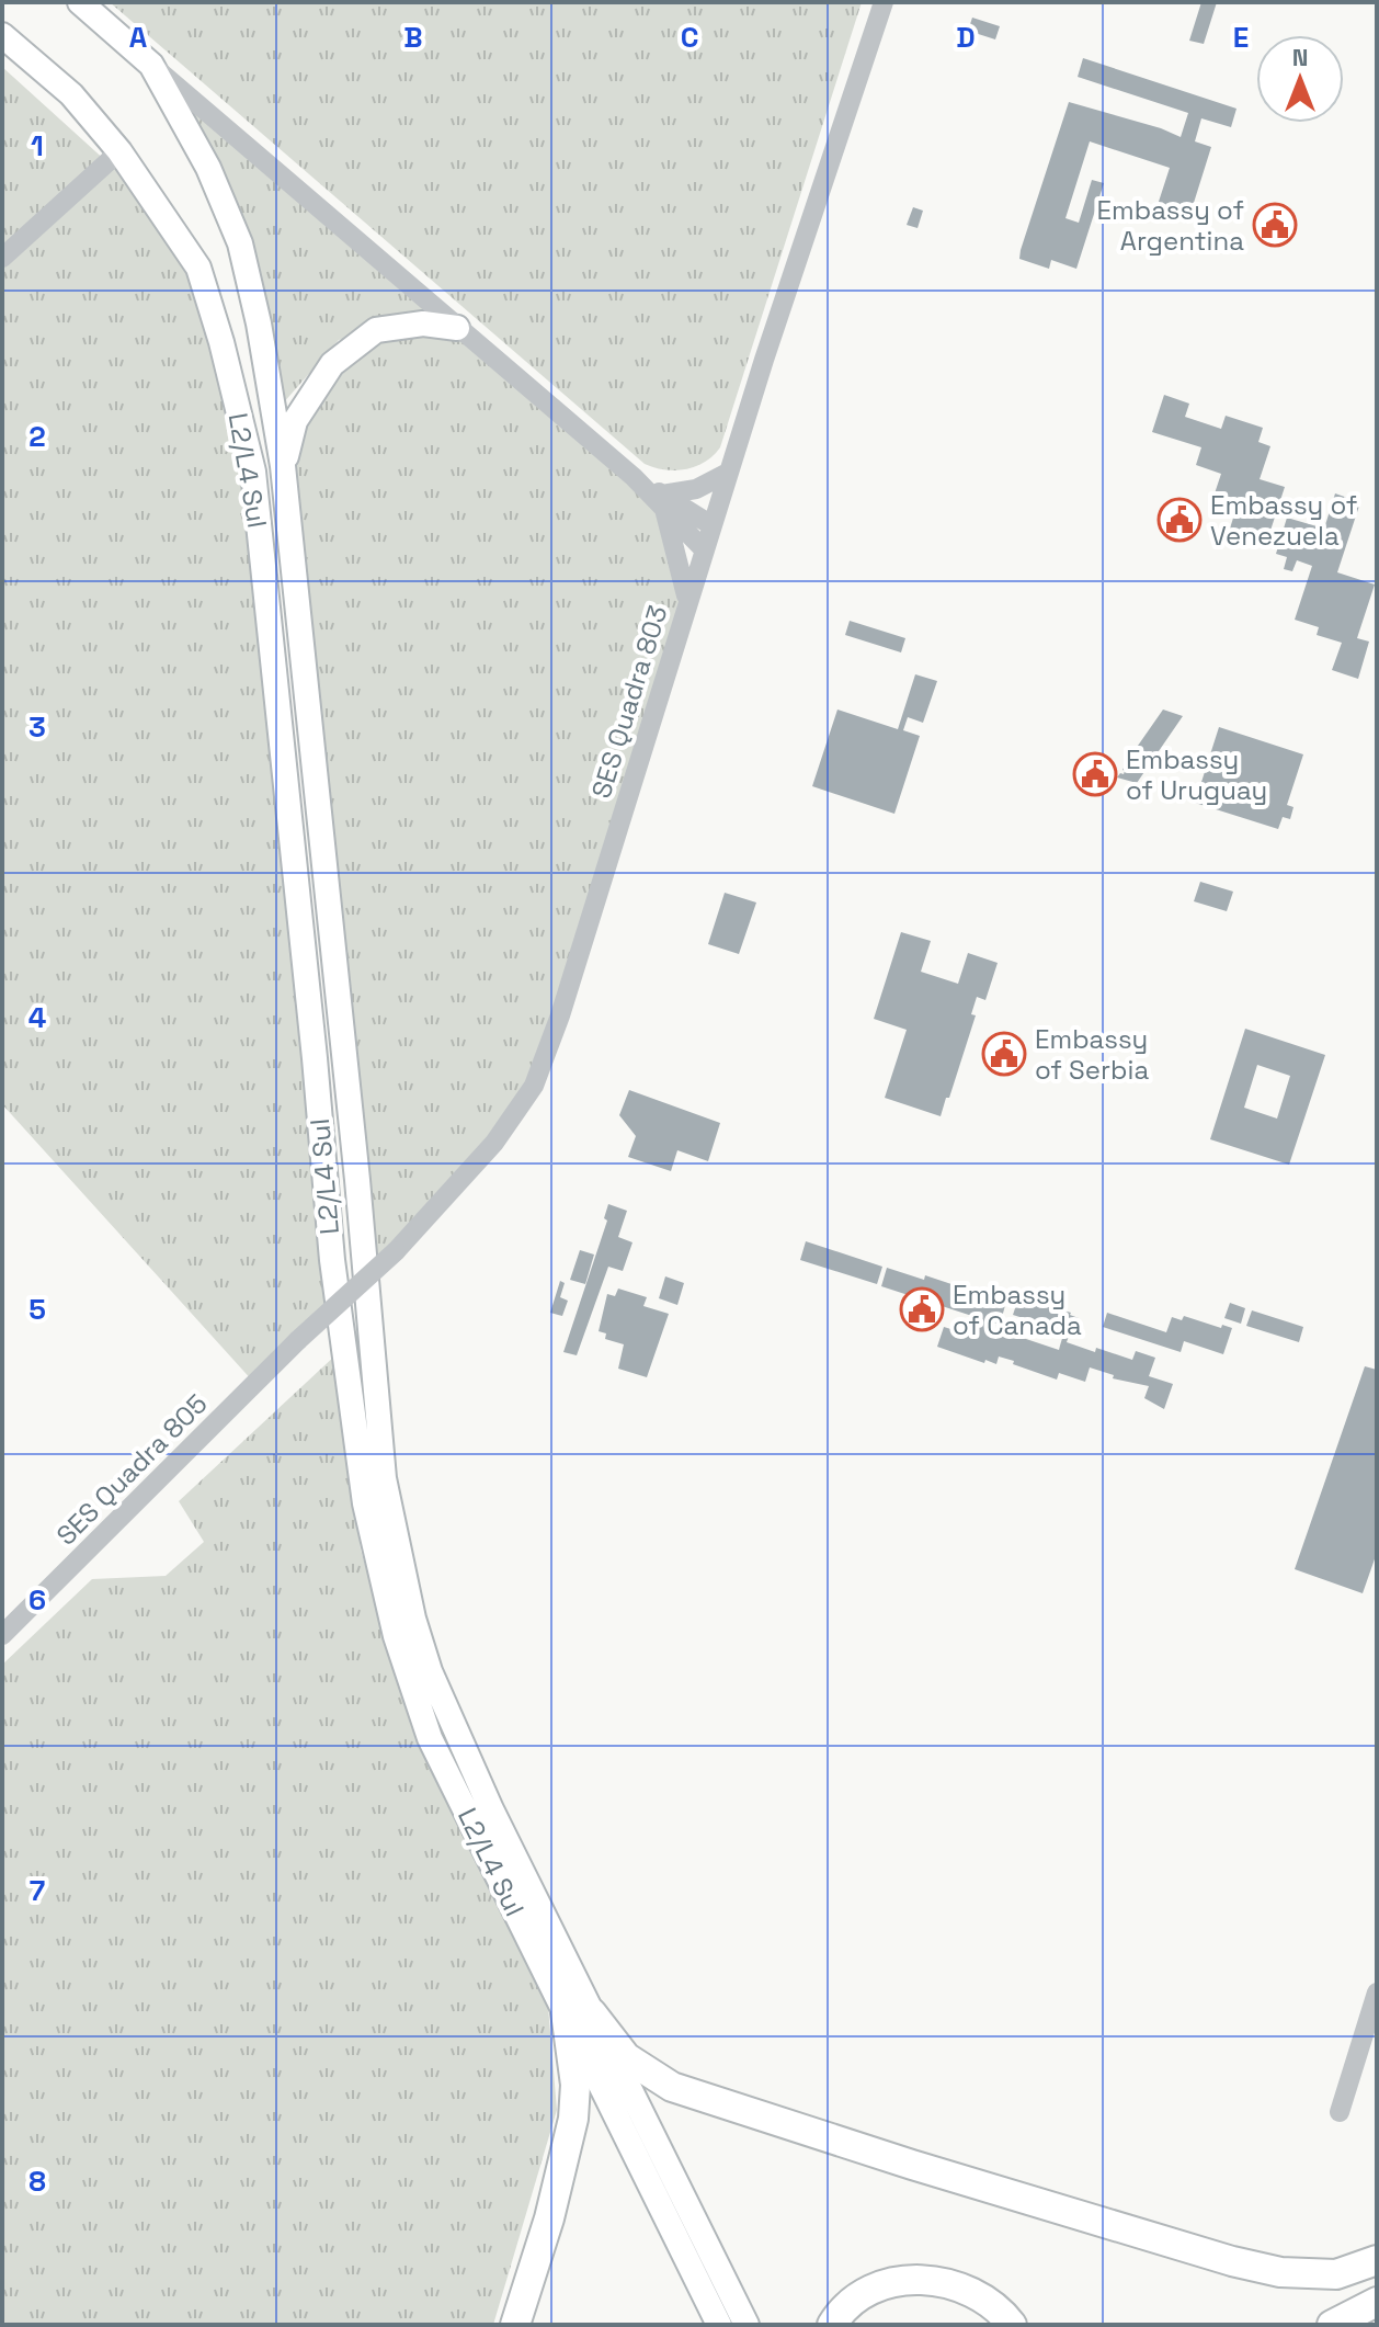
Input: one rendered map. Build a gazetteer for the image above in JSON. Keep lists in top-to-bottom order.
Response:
{
  "streets": {
    "main road": ["L2/L4 Sul"],
    "street": ["SES Quadra 803", "SES Quadra 805"]
  },
  "crossings": [
    ["L2/L4 Sul", "SES Quadra 803"],
    ["SES Quadra 803", "SES Quadra 805"]
  ],
  "places": {
    "public building": [
      "Embassy of Argentina",
      "Embassy of Venezuela",
      "Embassy of Uruguay",
      "Embassy of Serbia",
      "Embassy of Canada"
    ]
  },
  "north": "top",
  "grid": {
    "columns": [
      "A",
      "B",
      "C",
      "D",
      "E"
    ],
    "rows": [
      "1",
      "2",
      "3",
      "4",
      "5",
      "6",
      "7",
      "8"
    ]
  }
}
